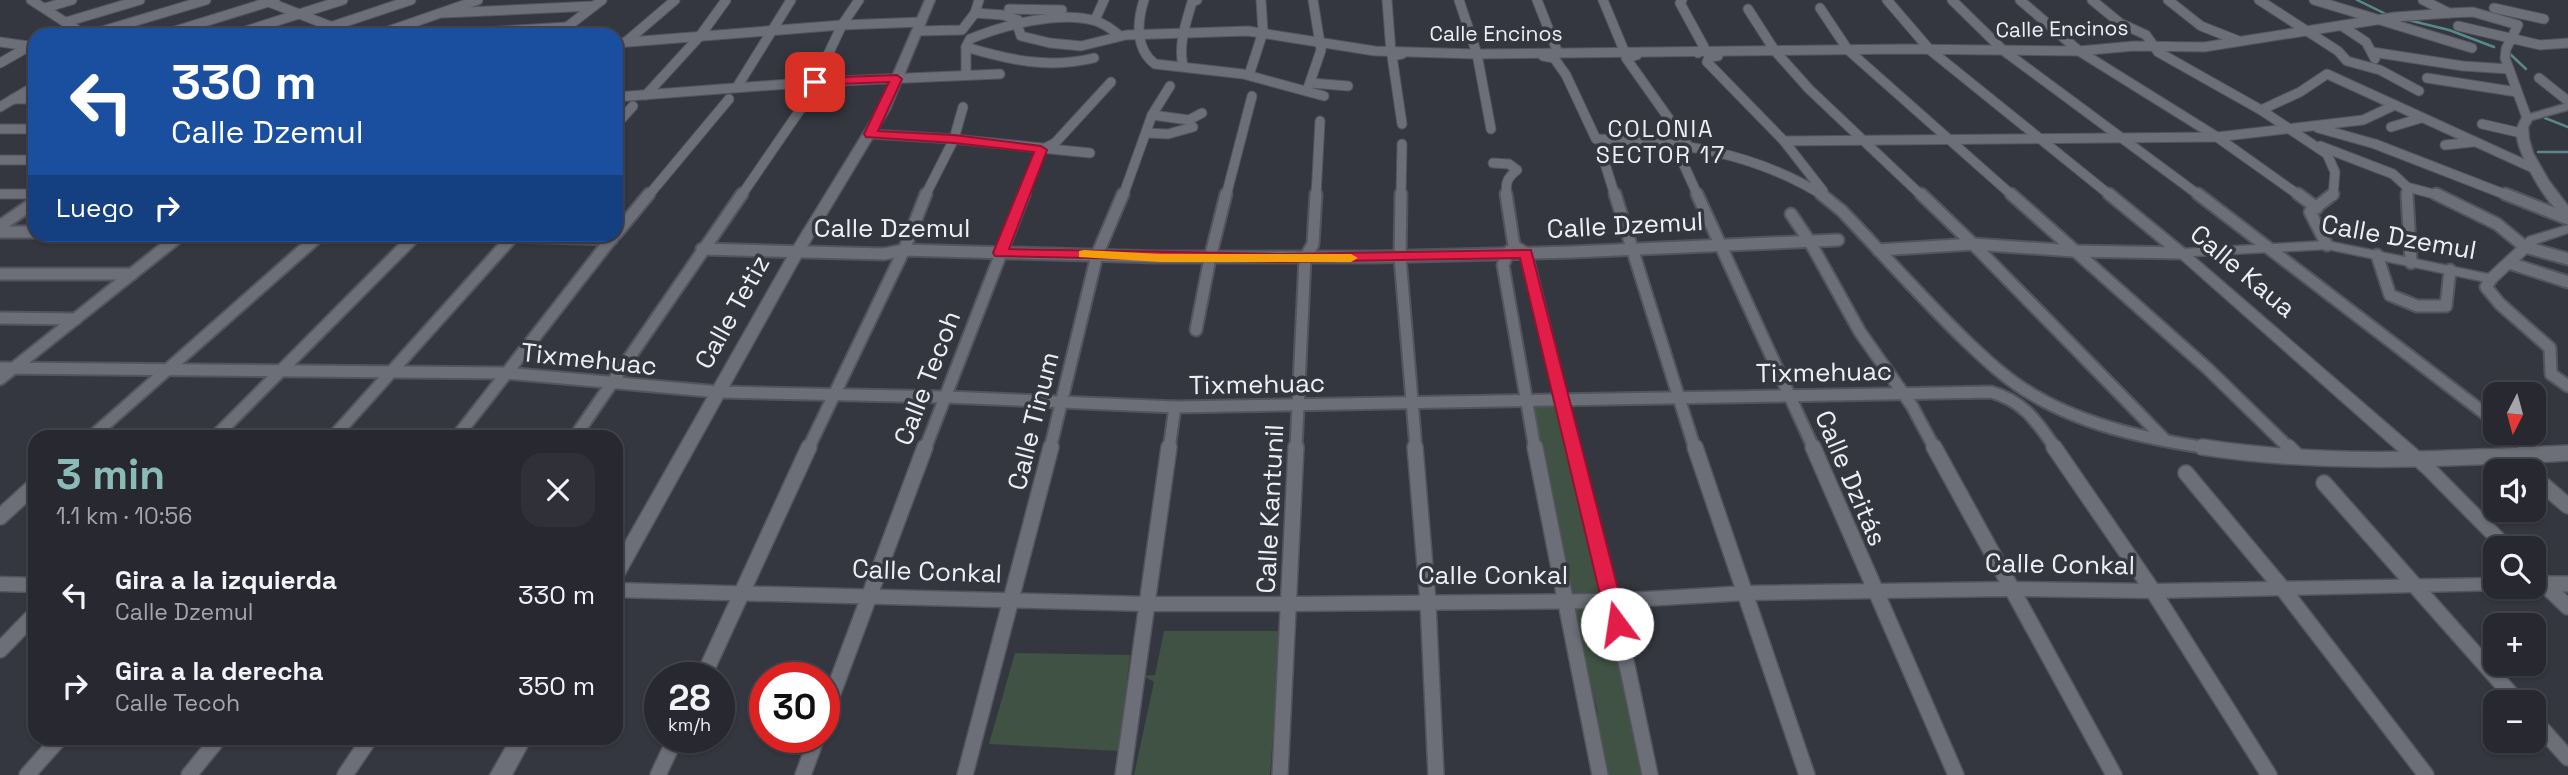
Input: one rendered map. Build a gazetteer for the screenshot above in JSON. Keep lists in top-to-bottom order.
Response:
{
  "streets": {
    "street": [
      "Calle Encinos",
      "Calle Dzemul",
      "Calle Kaua",
      "Calle Tetiz",
      "Tixmehuac",
      "Calle Tecoh",
      "Calle Tinum",
      "Calle Dzitás",
      "Calle Kantunil",
      "Calle Conkal"
    ]
  },
  "crossings": [
    ["Calle Encinos", "Calle Kaua"],
    ["Calle Dzemul", "Calle Kaua"],
    ["Calle Dzemul", "Calle Tetiz"],
    ["Calle Dzemul", "Calle Tecoh"],
    ["Calle Dzemul", "Calle Tinum"],
    ["Calle Dzemul", "Calle Dzitás"],
    ["Calle Dzemul", "Calle Kantunil"],
    ["Calle Tetiz", "Tixmehuac"],
    ["Tixmehuac", "Calle Tecoh"],
    ["Tixmehuac", "Calle Tinum"],
    ["Tixmehuac", "Calle Dzitás"],
    ["Tixmehuac", "Calle Kantunil"],
    ["Calle Tecoh", "Calle Conkal"],
    ["Calle Tinum", "Calle Conkal"],
    ["Calle Dzitás", "Calle Conkal"],
    ["Calle Kantunil", "Calle Conkal"]
  ],
  "districts": ["COLONIA SECTOR 17"],
  "north": "bottom",
  "page": {
    "turn": ["330 m", "Calle Dzemul"],
    "then": "Luego",
    "map_buttons": ["+", "−"],
    "heading": ["3 min", "1.1 km · 10:56"],
    "list": [
      {
        "name": "Gira a la izquierda",
        "note": "Calle Dzemul",
        "value": "330 m"
      },
      {
        "name": "Gira a la derecha",
        "note": "Calle Tecoh",
        "value": "350 m"
      }
    ],
    "speed": "28 km/h",
    "limit": "30"
  }
}
